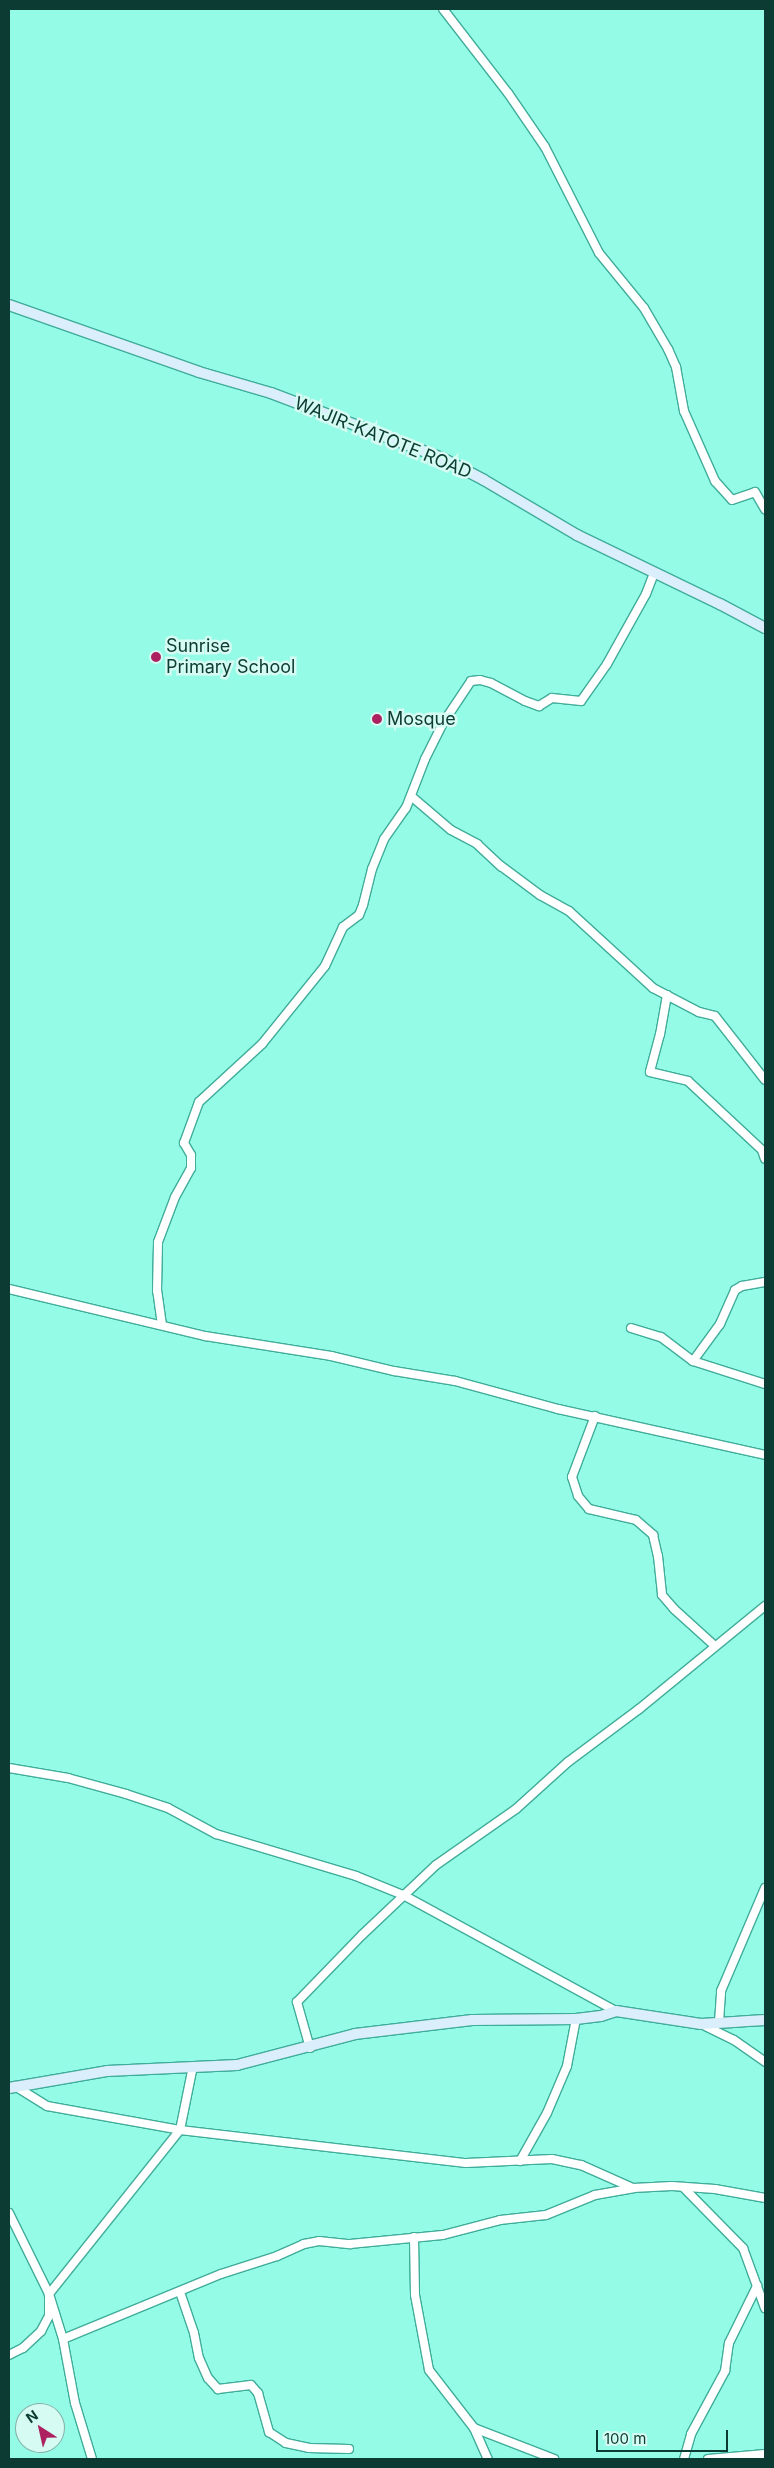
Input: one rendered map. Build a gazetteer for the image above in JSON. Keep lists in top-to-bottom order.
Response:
{
  "streets": {
    "street": ["WAJIR-KATOTE ROAD"]
  },
  "places": ["Sunrise Primary School", "Mosque"],
  "scale_bar": "100 m",
  "north": "top left"
}
